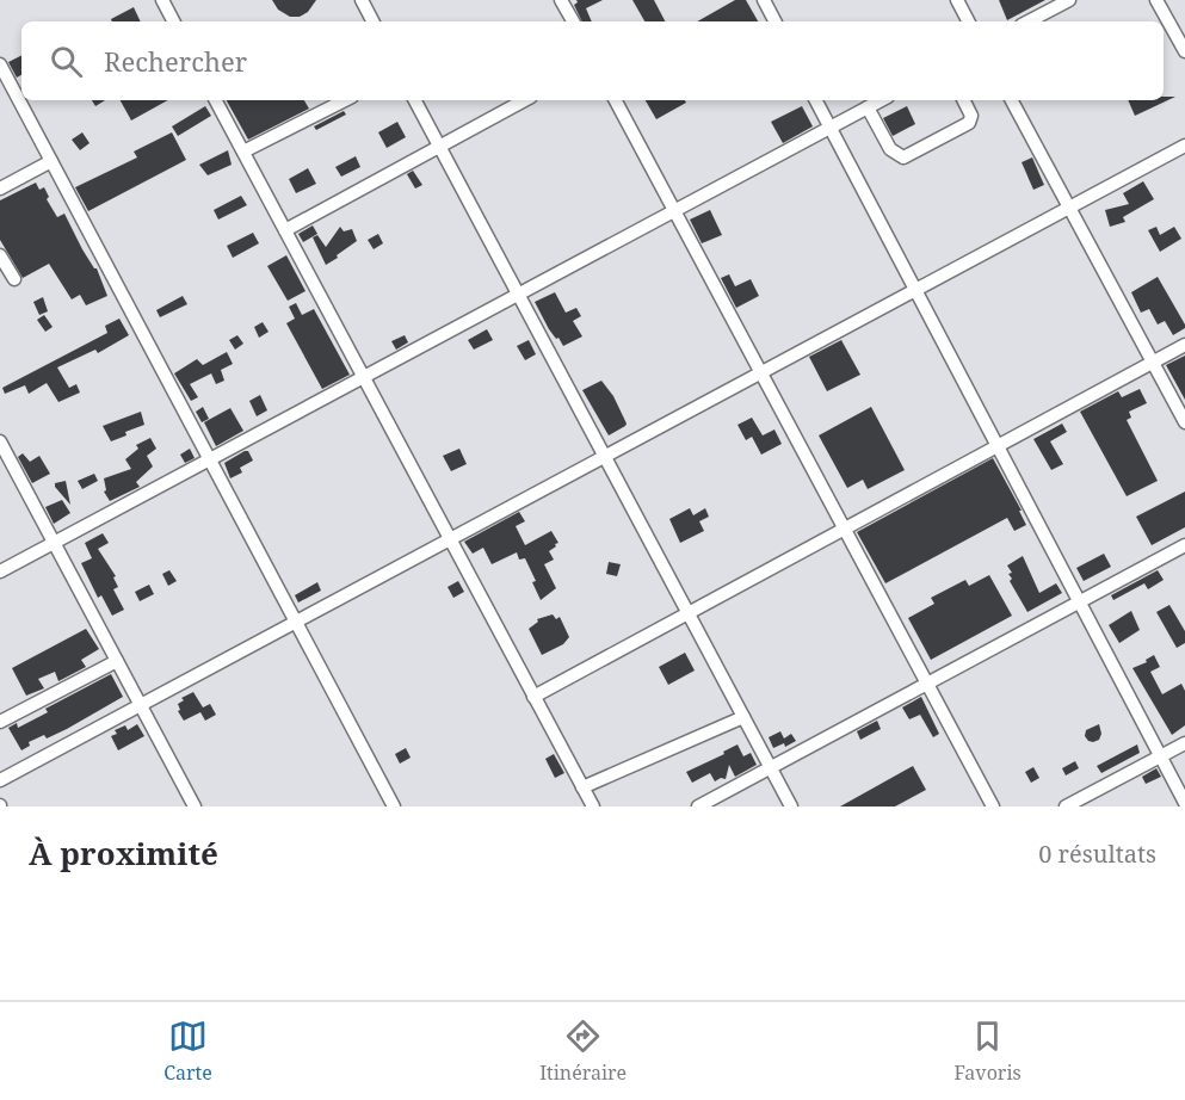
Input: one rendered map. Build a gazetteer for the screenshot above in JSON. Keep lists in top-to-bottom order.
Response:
{
  "page": {
    "search": "Rechercher",
    "heading": ["À proximité", "0 résultats"],
    "nav": ["Carte", "Itinéraire", "Favoris"]
  }
}
